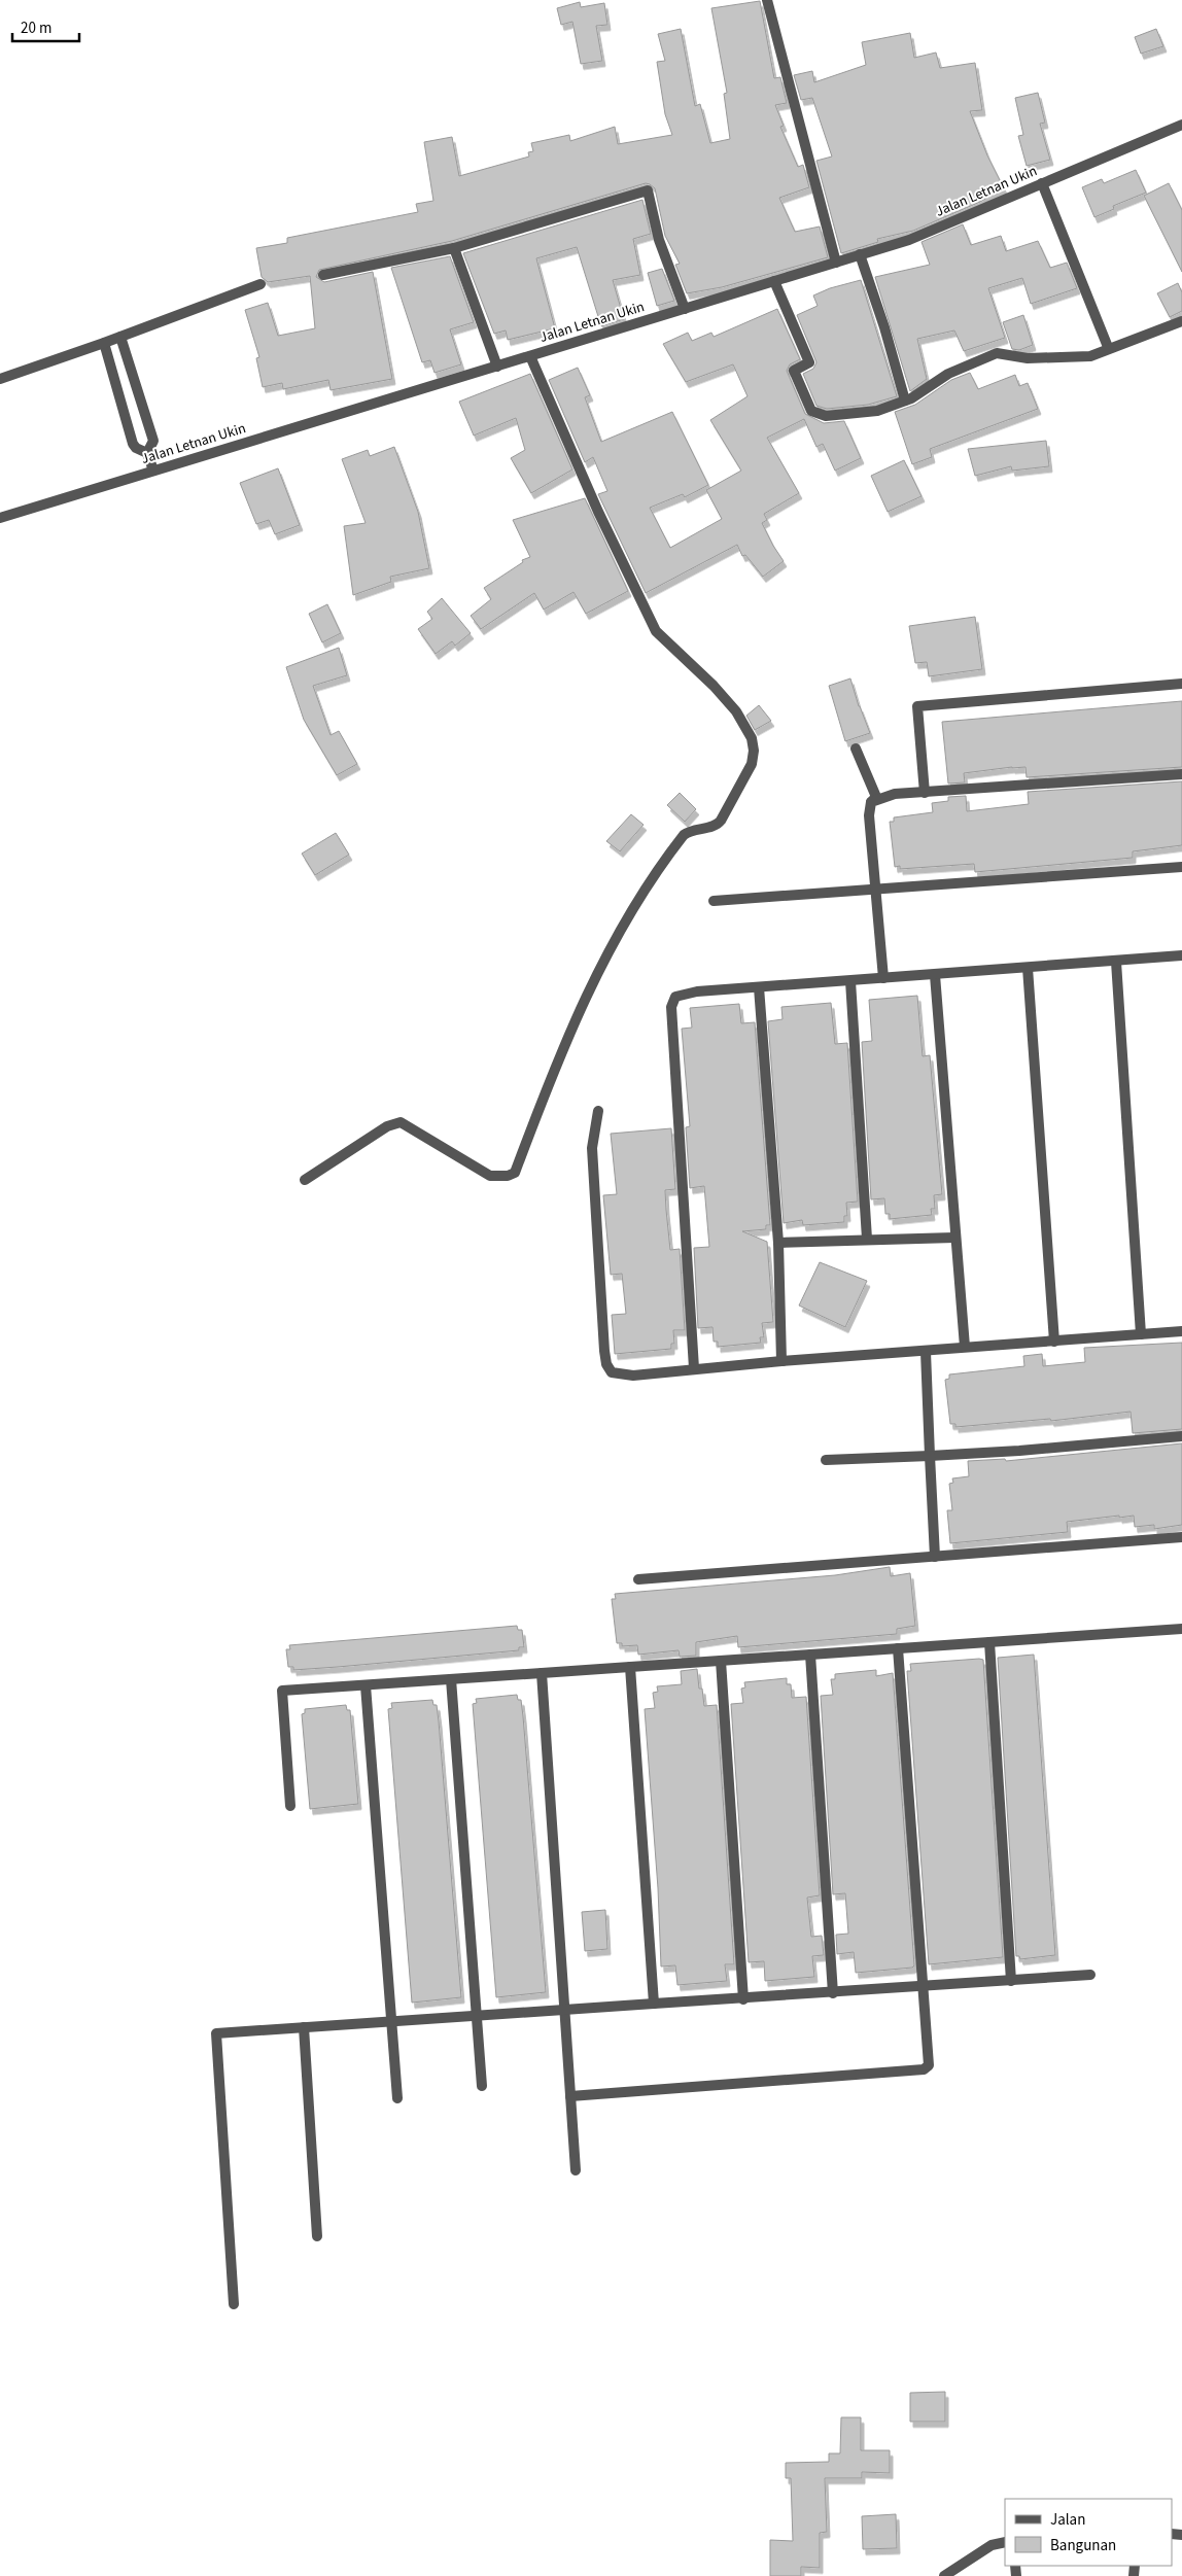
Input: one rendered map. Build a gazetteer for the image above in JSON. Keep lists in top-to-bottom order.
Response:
{
  "streets": {
    "street": ["Jalan Letnan Ukin"]
  },
  "legend": ["Jalan", "Bangunan"],
  "scale_bar": "20 m"
}
